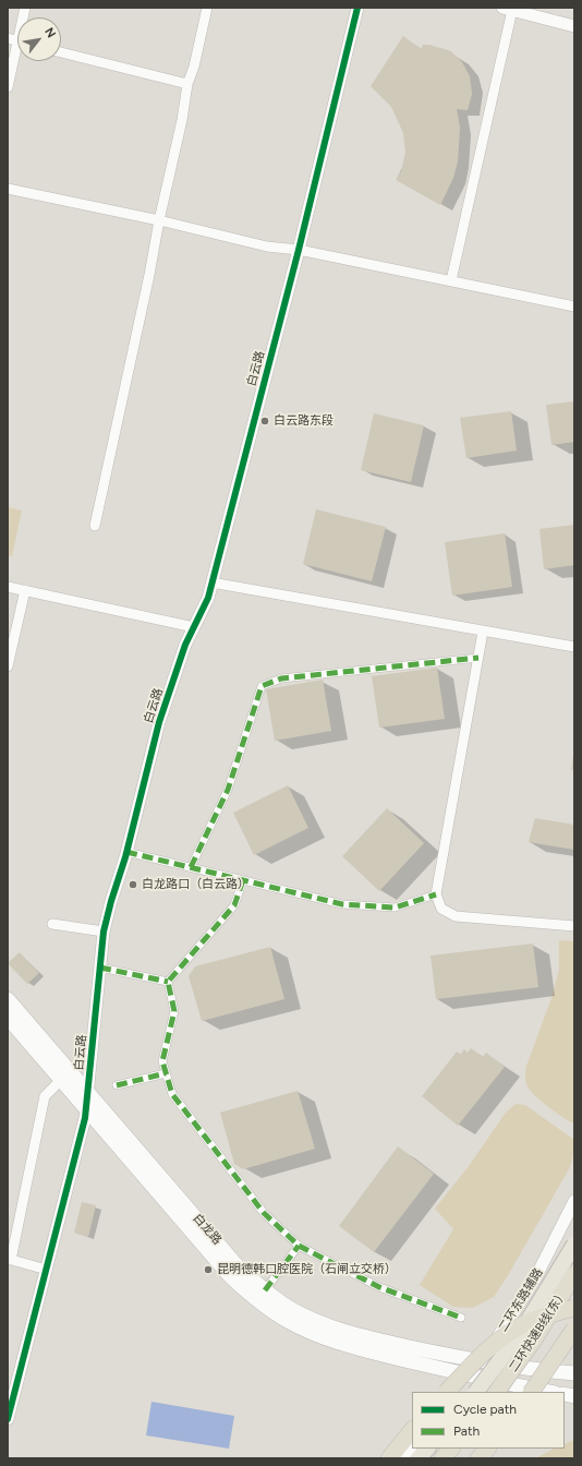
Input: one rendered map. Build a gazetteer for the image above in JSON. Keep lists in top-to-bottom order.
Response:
{
  "streets": {
    "highway": ["二环快速B线(东)"],
    "main road": ["白龙路"],
    "street": ["白云路", "二环东路辅路"]
  },
  "crossings": [
    ["白云路", "白龙路"],
    ["白龙路", "二环东路辅路"]
  ],
  "places": ["白云路东段", "白龙路口（白云路）", "昆明德韩口腔医院（石闸立交桥）"],
  "legend": ["Cycle path", "Path"],
  "north": "top right"
}
